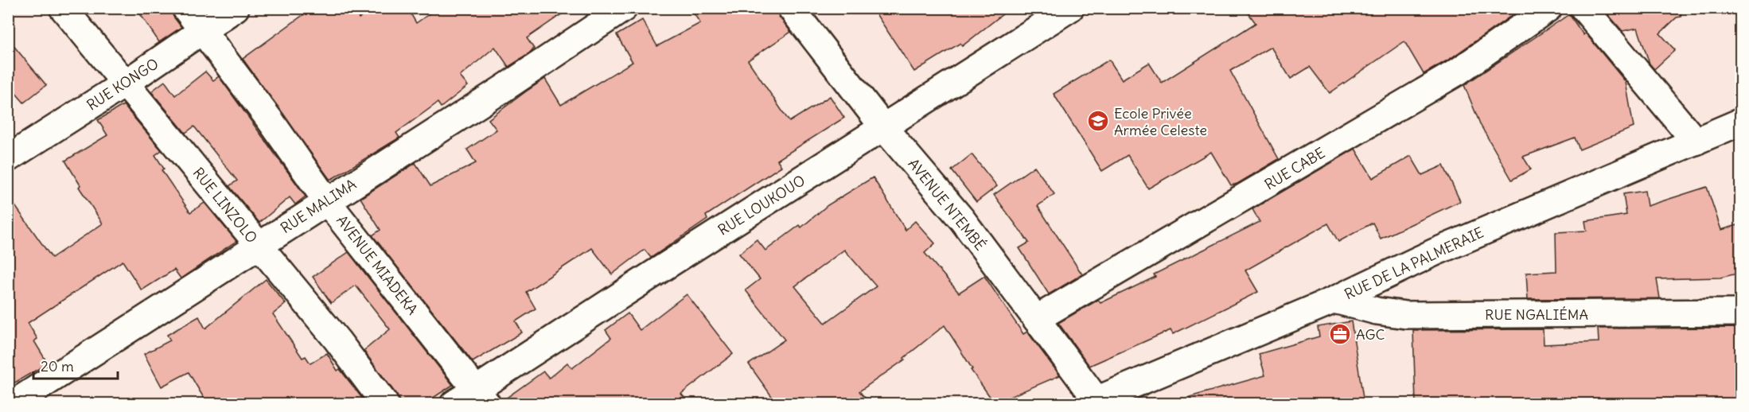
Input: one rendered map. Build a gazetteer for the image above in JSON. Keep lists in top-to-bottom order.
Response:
{
  "streets": {
    "street": [
      "RUE KONGO",
      "RUE CABE",
      "AVENUE NTEMBÉ",
      "RUE LINZOLO",
      "RUE LOUKOUO",
      "RUE MALIMA",
      "RUE DE LA PALMERAIE",
      "AVENUE MIADEKA",
      "RUE NGALIÉMA"
    ]
  },
  "crossings": [
    ["RUE KONGO", "RUE LINZOLO"],
    ["RUE KONGO", "AVENUE MIADEKA"],
    ["RUE CABE", "AVENUE NTEMBÉ"],
    ["AVENUE NTEMBÉ", "RUE LOUKOUO"],
    ["AVENUE NTEMBÉ", "RUE DE LA PALMERAIE"],
    ["RUE LINZOLO", "RUE MALIMA"],
    ["RUE LOUKOUO", "AVENUE MIADEKA"],
    ["RUE MALIMA", "AVENUE MIADEKA"],
    ["RUE DE LA PALMERAIE", "RUE NGALIÉMA"]
  ],
  "places": {
    "school or university": ["Ecole Privée Armée Celeste"],
    "office": ["AGC"]
  },
  "scale_bar": "20 m"
}
